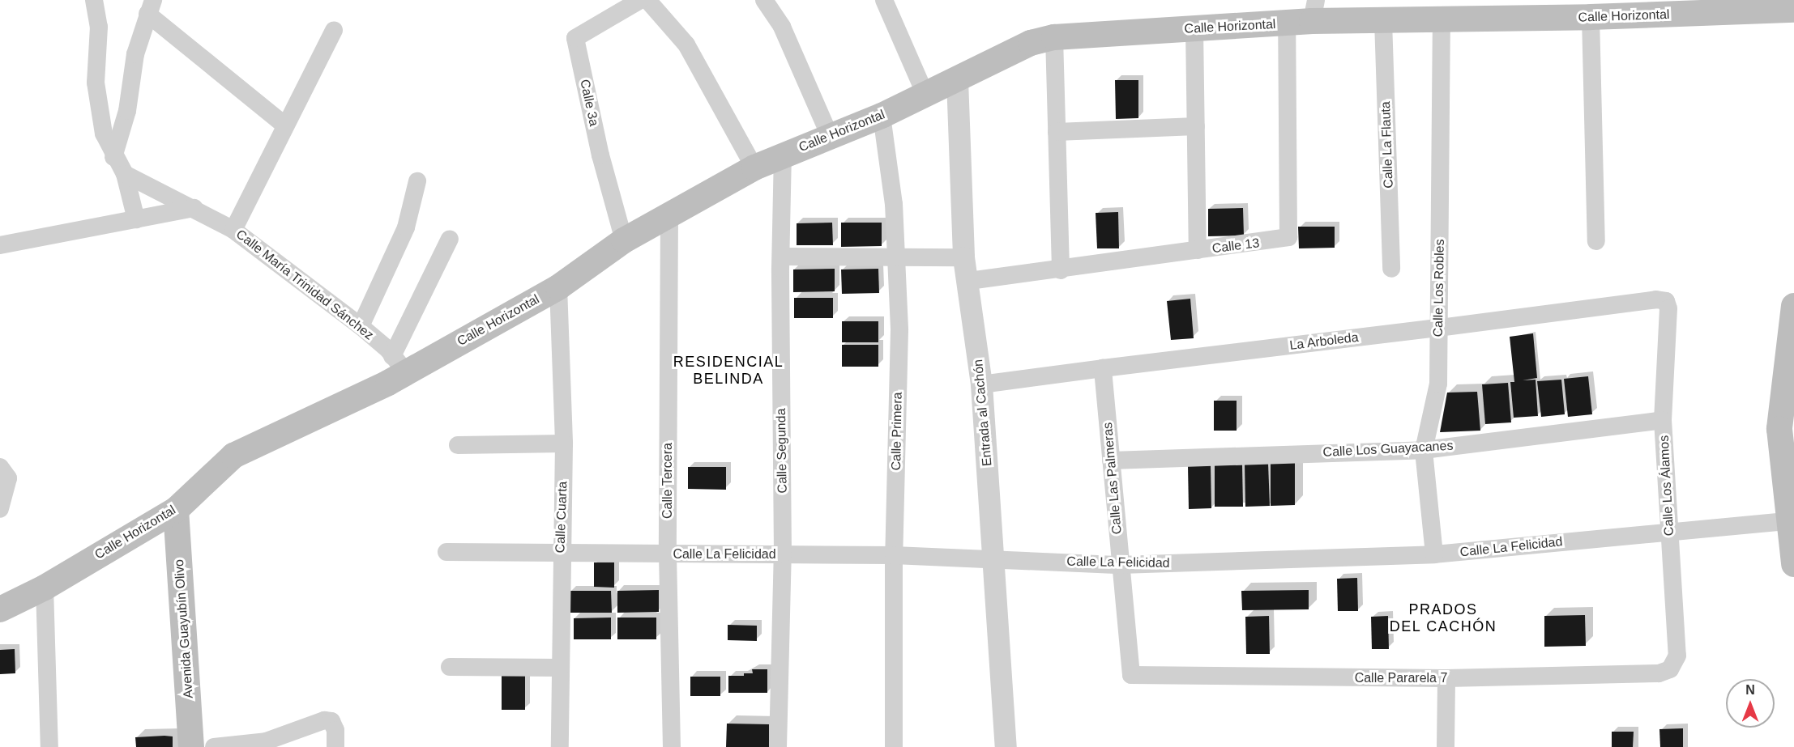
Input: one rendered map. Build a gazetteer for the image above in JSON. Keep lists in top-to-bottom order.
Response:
{
  "streets": {
    "main road": ["Calle Horizontal", "Avenida Guayubín Olivo"],
    "street": [
      "Calle 3a",
      "Calle La Flauta",
      "Calle 13",
      "Calle María Trinidad Sánchez",
      "Calle Los Robles",
      "La Arboleda",
      "Entrada al Cachón",
      "Calle Primera",
      "Calle Los Guayacanes",
      "Calle Segunda",
      "Calle Las Palmeras",
      "Calle Tercera",
      "Calle Los Álamos",
      "Calle Cuarta",
      "Calle La Felicidad",
      "Calle Pararela 7"
    ]
  },
  "crossings": [
    ["Calle Horizontal", "Calle 3a"],
    ["Calle Horizontal", "Calle La Flauta"],
    ["Calle Horizontal", "Calle 13"],
    ["Calle Horizontal", "Calle María Trinidad Sánchez"],
    ["Calle Horizontal", "Calle Los Robles"],
    ["Calle Horizontal", "Entrada al Cachón"],
    ["Calle Horizontal", "Calle Primera"],
    ["Calle Horizontal", "Calle Segunda"],
    ["Calle Horizontal", "Calle Tercera"],
    ["Calle Horizontal", "Calle Cuarta"],
    ["Calle Horizontal", "Avenida Guayubín Olivo"],
    ["Calle 13", "Entrada al Cachón"],
    ["Calle Los Robles", "La Arboleda"],
    ["Calle Los Robles", "Calle Los Guayacanes"],
    ["Calle Los Robles", "Calle La Felicidad"],
    ["La Arboleda", "Entrada al Cachón"],
    ["La Arboleda", "Calle Las Palmeras"],
    ["La Arboleda", "Calle Los Álamos"],
    ["Entrada al Cachón", "Calle La Felicidad"],
    ["Calle Primera", "Calle La Felicidad"],
    ["Calle Los Guayacanes", "Calle Las Palmeras"],
    ["Calle Los Guayacanes", "Calle Los Álamos"],
    ["Calle Segunda", "Calle La Felicidad"],
    ["Calle Las Palmeras", "Calle La Felicidad"],
    ["Calle Las Palmeras", "Calle Pararela 7"],
    ["Calle Tercera", "Calle La Felicidad"],
    ["Calle Los Álamos", "Calle La Felicidad"],
    ["Calle Los Álamos", "Calle Pararela 7"],
    ["Calle Cuarta", "Calle La Felicidad"]
  ],
  "districts": ["RESIDENCIAL BELINDA", "PRADOS DEL CACHÓN"],
  "north": "top"
}
